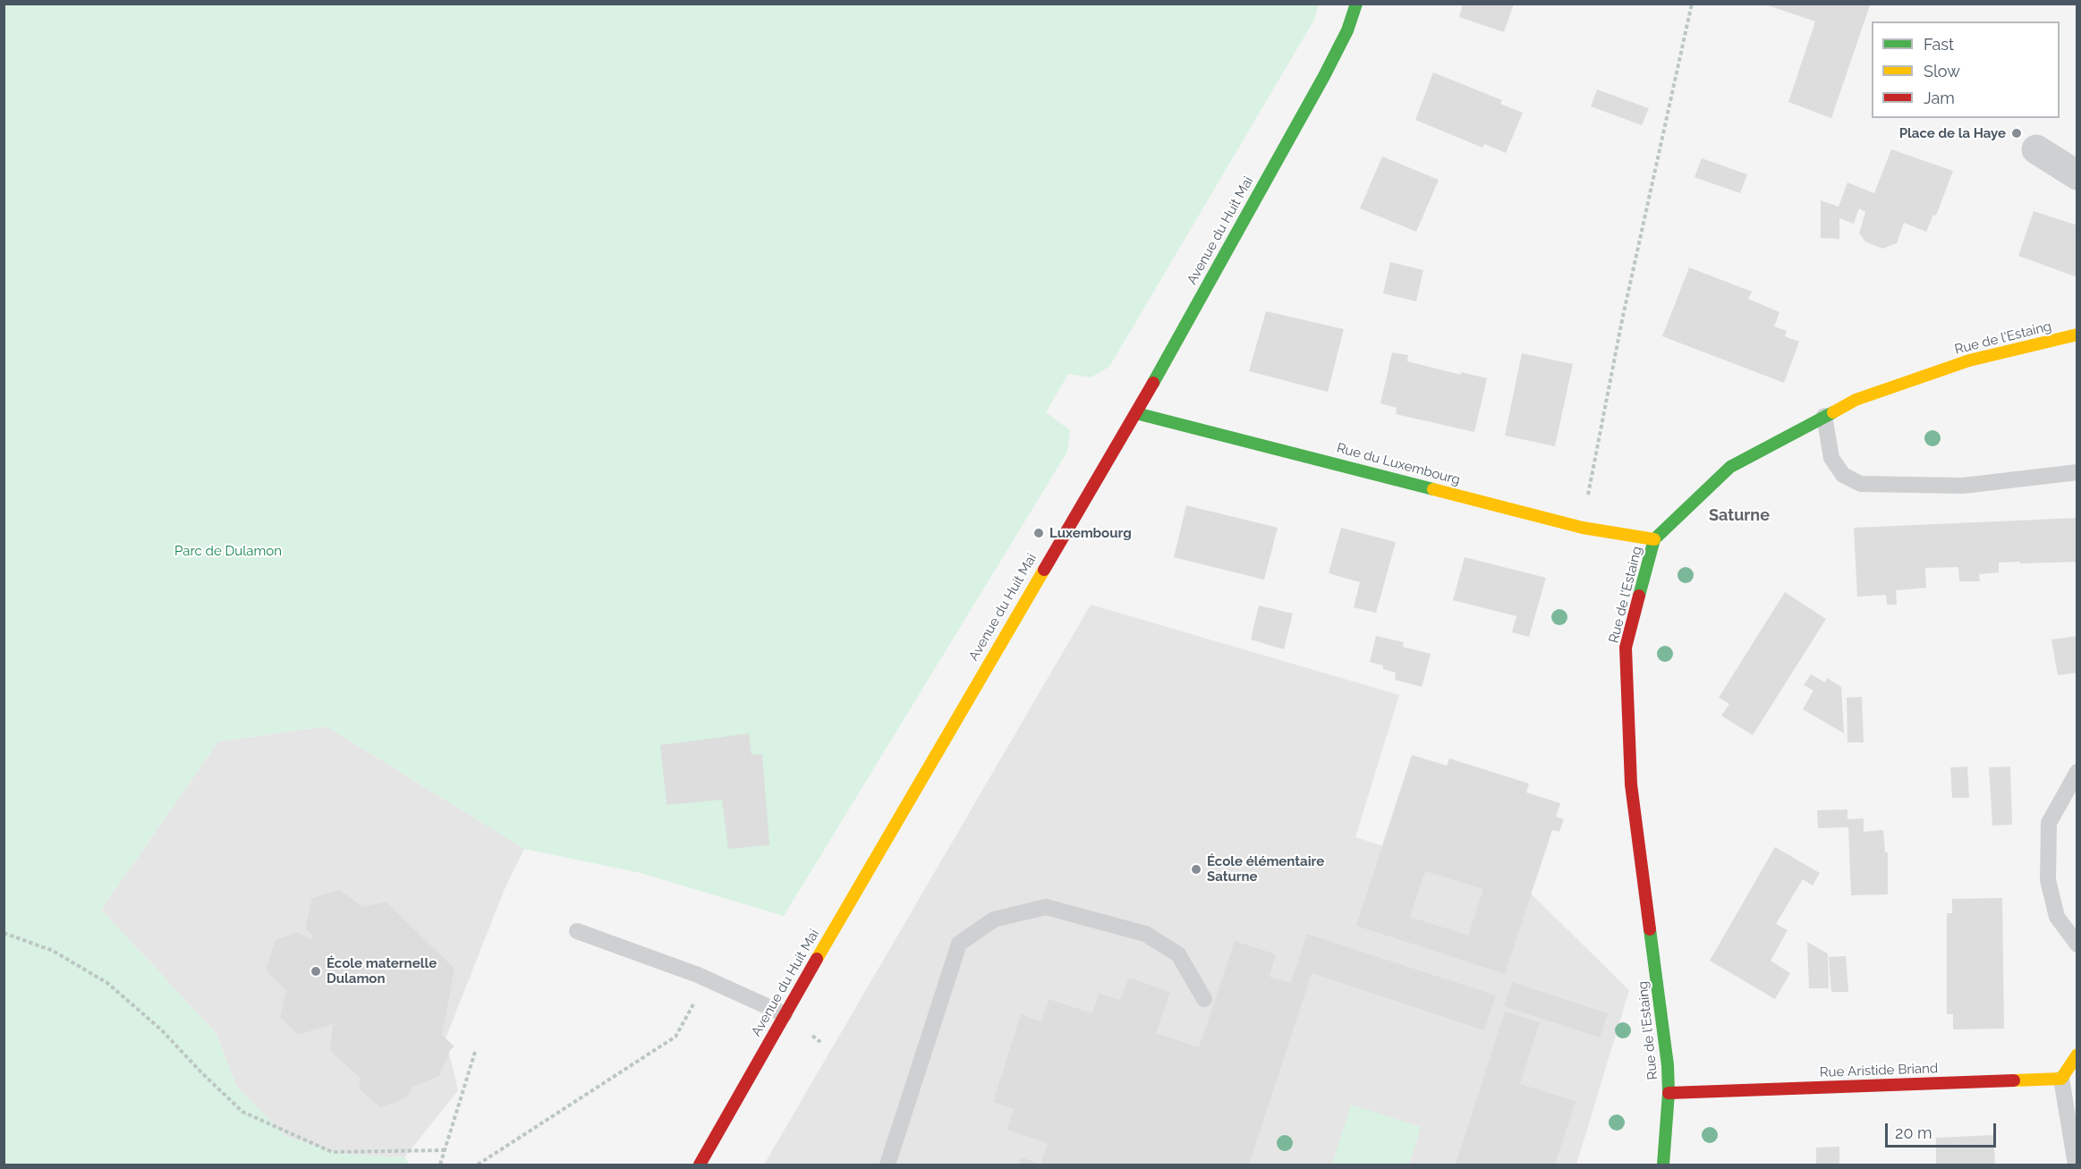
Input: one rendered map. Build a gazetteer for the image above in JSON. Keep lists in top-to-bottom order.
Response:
{
  "streets": {
    "street": [
      "Avenue du Huit Mai",
      "Rue de l'Estaing",
      "Rue du Luxembourg",
      "Rue Aristide Briand"
    ]
  },
  "crossings": [
    ["Avenue du Huit Mai", "Rue du Luxembourg"],
    ["Rue de l'Estaing", "Rue du Luxembourg"],
    ["Rue de l'Estaing", "Rue Aristide Briand"]
  ],
  "districts": ["Saturne"],
  "parks": ["Parc de Dulamon"],
  "places": [
    "Place de la Haye",
    "Luxembourg",
    "École élémentaire Saturne",
    "École maternelle Dulamon"
  ],
  "legend": ["Fast", "Slow", "Jam"],
  "scale_bar": "20 m"
}
